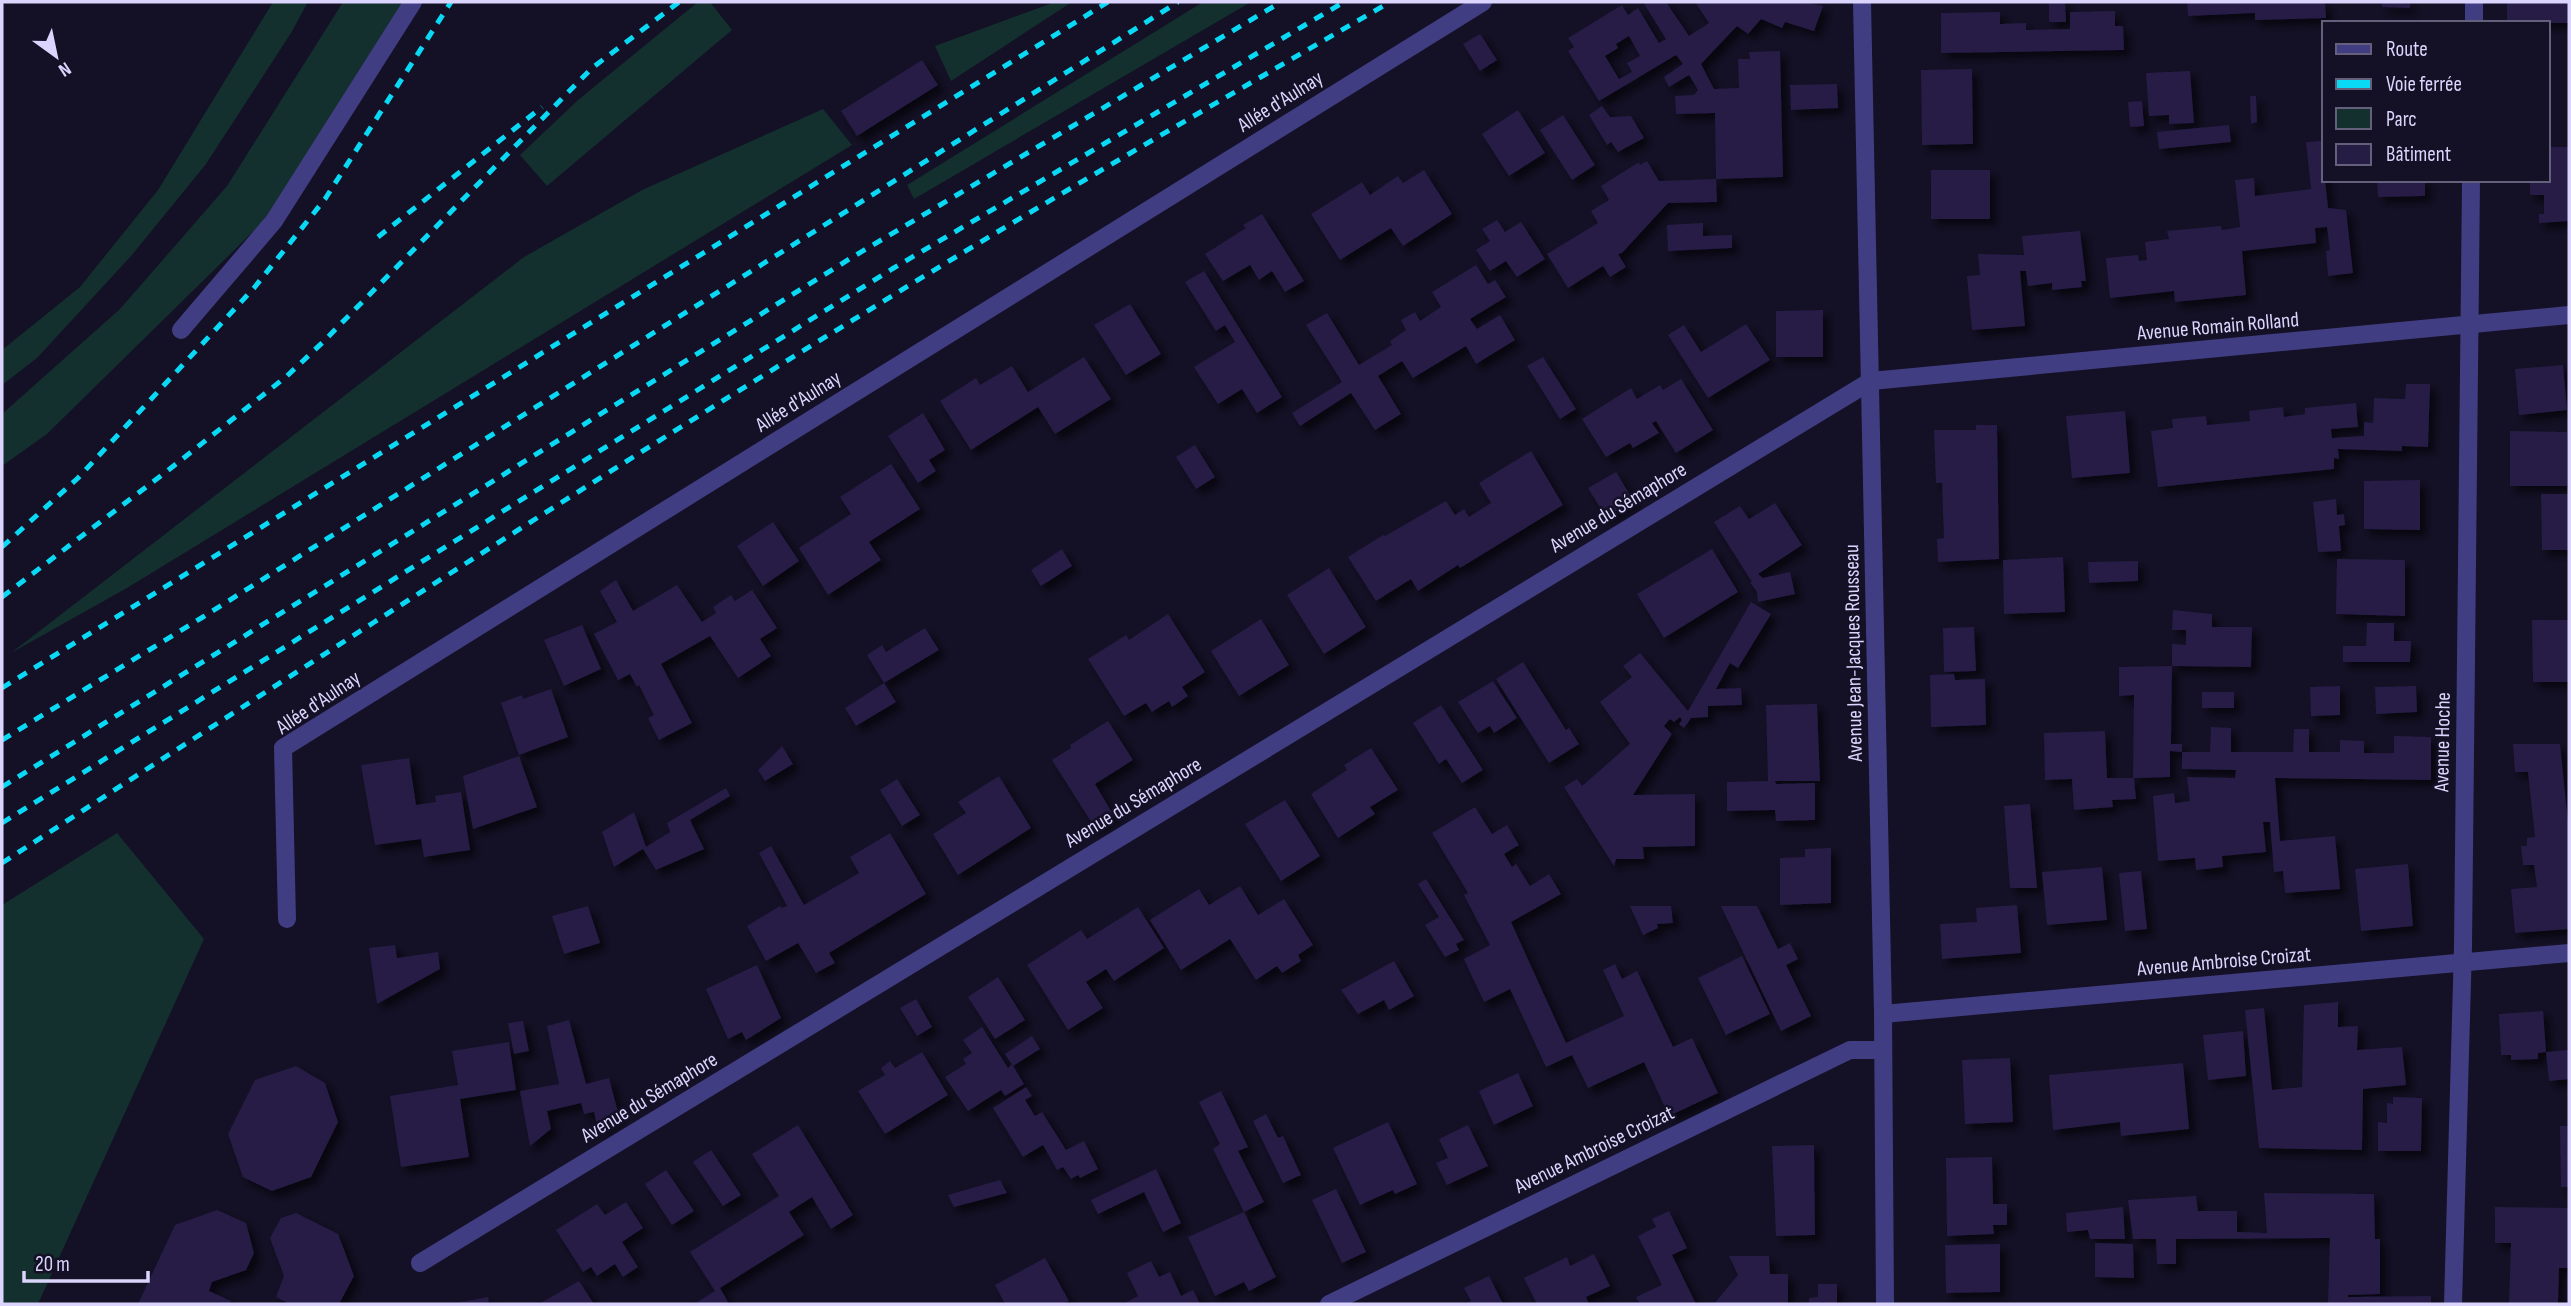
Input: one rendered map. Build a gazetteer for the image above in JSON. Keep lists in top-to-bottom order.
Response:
{
  "streets": {
    "street": [
      "Allée d'Aulnay",
      "Avenue Romain Rolland",
      "Avenue du Sémaphore",
      "Avenue Jean-Jacques Rousseau",
      "Avenue Hoche",
      "Avenue Ambroise Croizat"
    ]
  },
  "crossings": [
    ["Avenue Romain Rolland", "Avenue du Sémaphore"],
    ["Avenue Romain Rolland", "Avenue Jean-Jacques Rousseau"],
    ["Avenue Romain Rolland", "Avenue Hoche"],
    ["Avenue du Sémaphore", "Avenue Jean-Jacques Rousseau"],
    ["Avenue Jean-Jacques Rousseau", "Avenue Ambroise Croizat"],
    ["Avenue Hoche", "Avenue Ambroise Croizat"]
  ],
  "legend": [
    "Route",
    "Voie ferrée",
    "Parc",
    "Bâtiment"
  ],
  "scale_bar": "20 m",
  "north": "bottom right"
}
